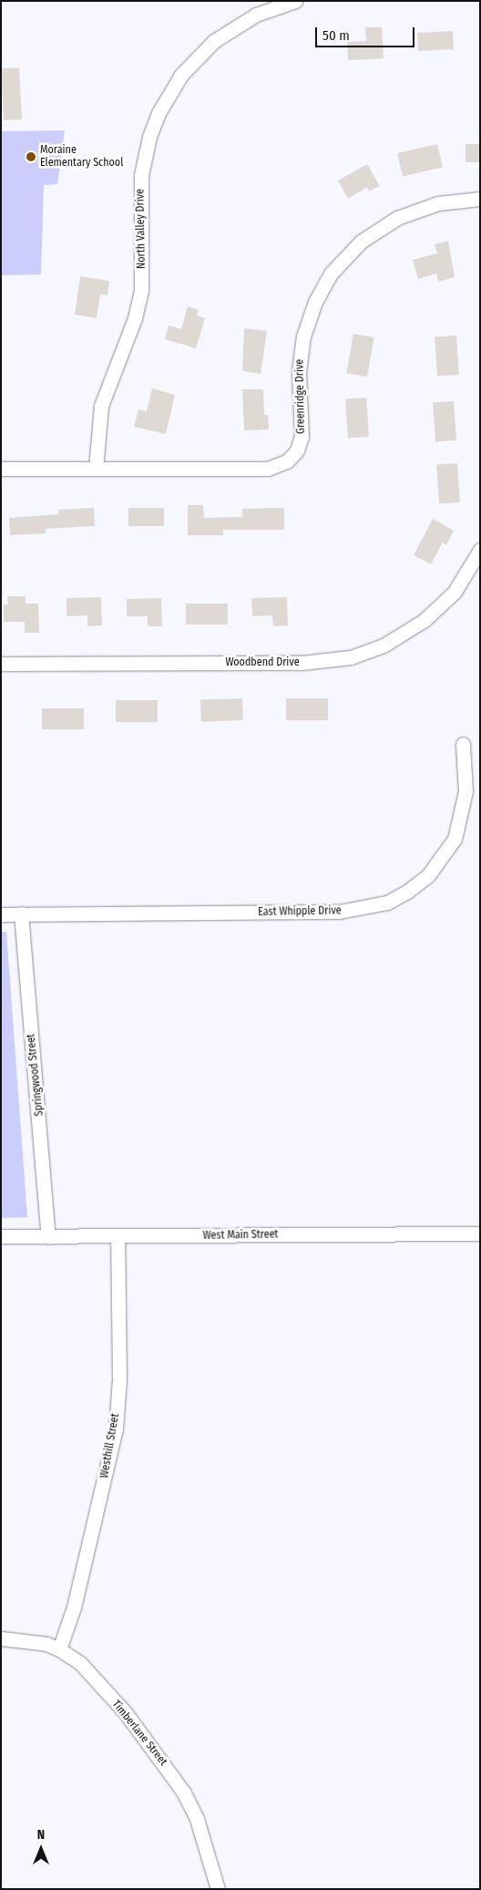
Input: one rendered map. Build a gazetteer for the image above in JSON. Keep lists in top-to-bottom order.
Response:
{
  "streets": {
    "street": [
      "North Valley Drive",
      "Greenridge Drive",
      "Woodbend Drive",
      "East Whipple Drive",
      "Springwood Street",
      "West Main Street",
      "Westhill Street",
      "Timberlane Street"
    ]
  },
  "crossings": [
    ["North Valley Drive", "Greenridge Drive"],
    ["East Whipple Drive", "Springwood Street"],
    ["Springwood Street", "West Main Street"],
    ["West Main Street", "Westhill Street"],
    ["Westhill Street", "Timberlane Street"]
  ],
  "places": ["Moraine Elementary School"],
  "scale_bar": "50 m",
  "north": "top"
}
